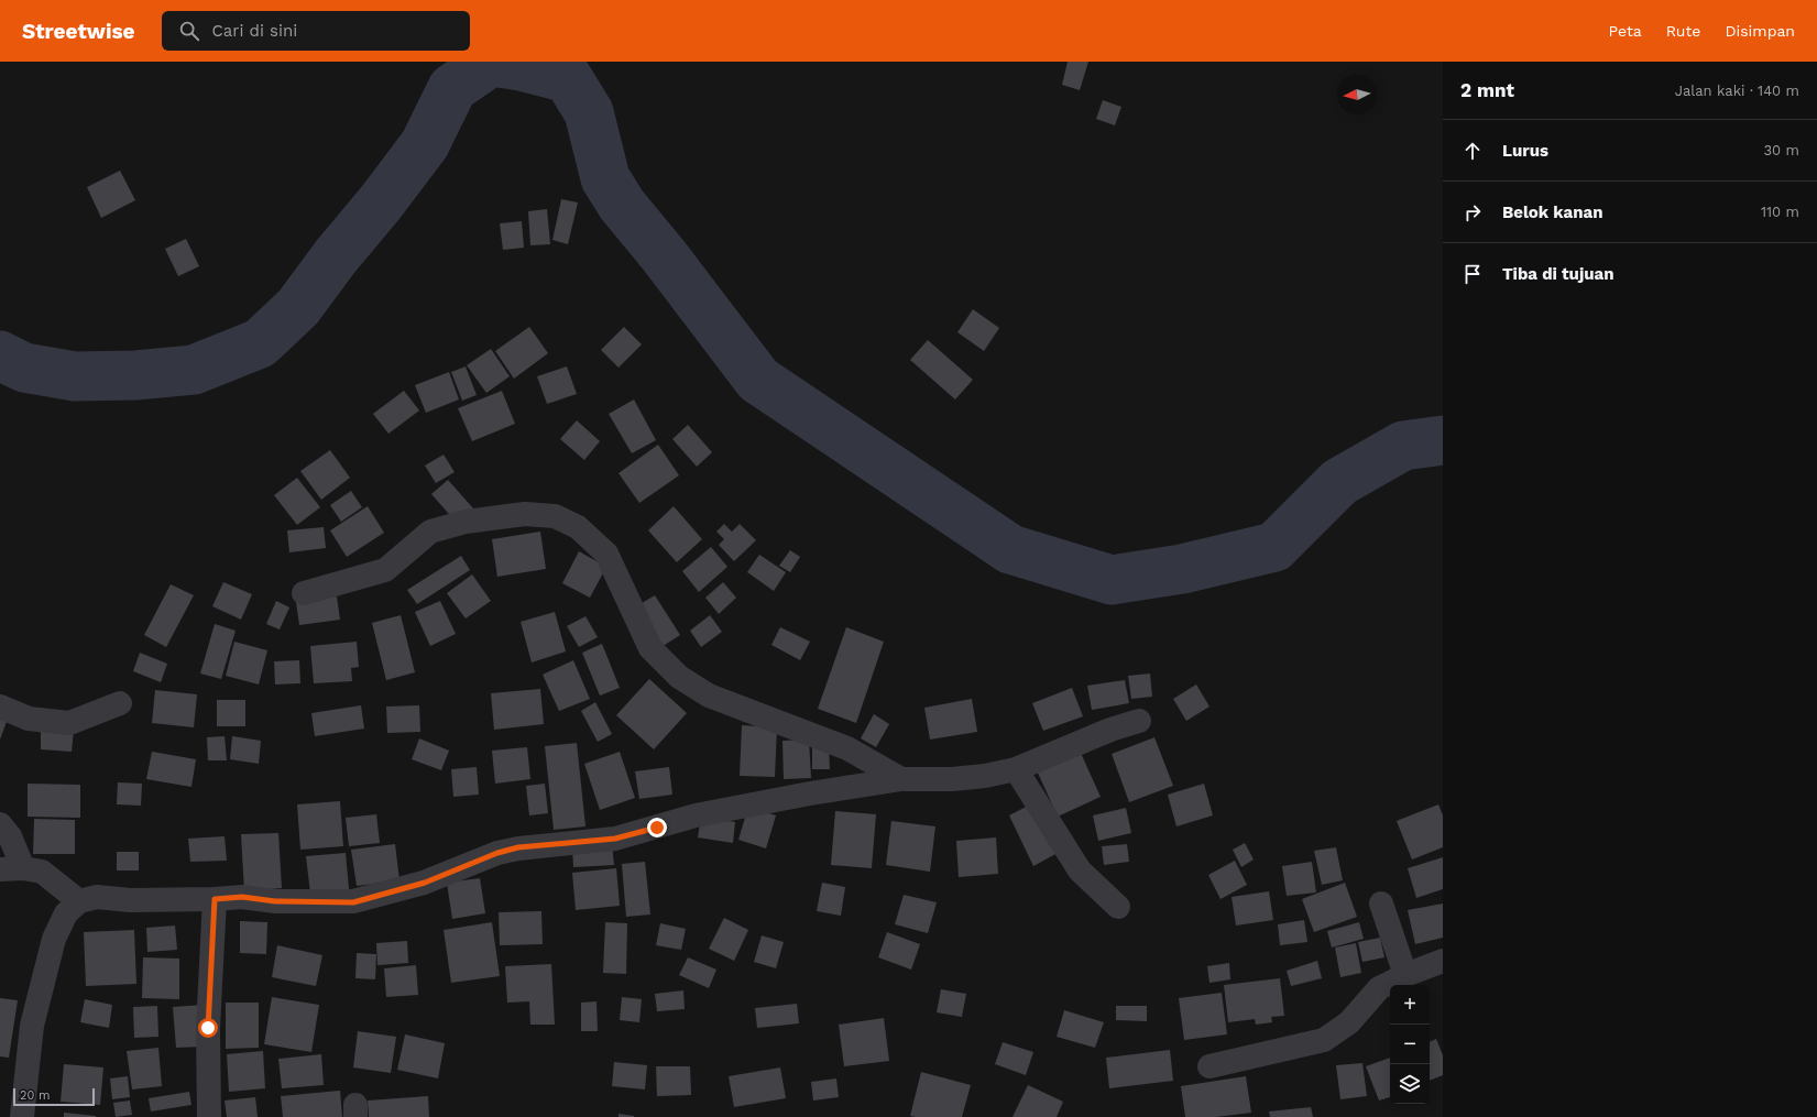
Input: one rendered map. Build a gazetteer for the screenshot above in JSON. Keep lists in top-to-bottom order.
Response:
{
  "scale_bar": "20 m",
  "north": "left",
  "page": {
    "header": "Streetwise",
    "search": "Cari di sini",
    "nav": ["Peta", "Rute", "Disimpan"],
    "heading": ["2 mnt", "Jalan kaki · 140 m"],
    "list": [
      ["Lurus", "30 m"],
      ["Belok kanan", "110 m"],
      "Tiba di tujuan"
    ],
    "map_buttons": ["+", "−"],
    "scale": "20 m"
  }
}
